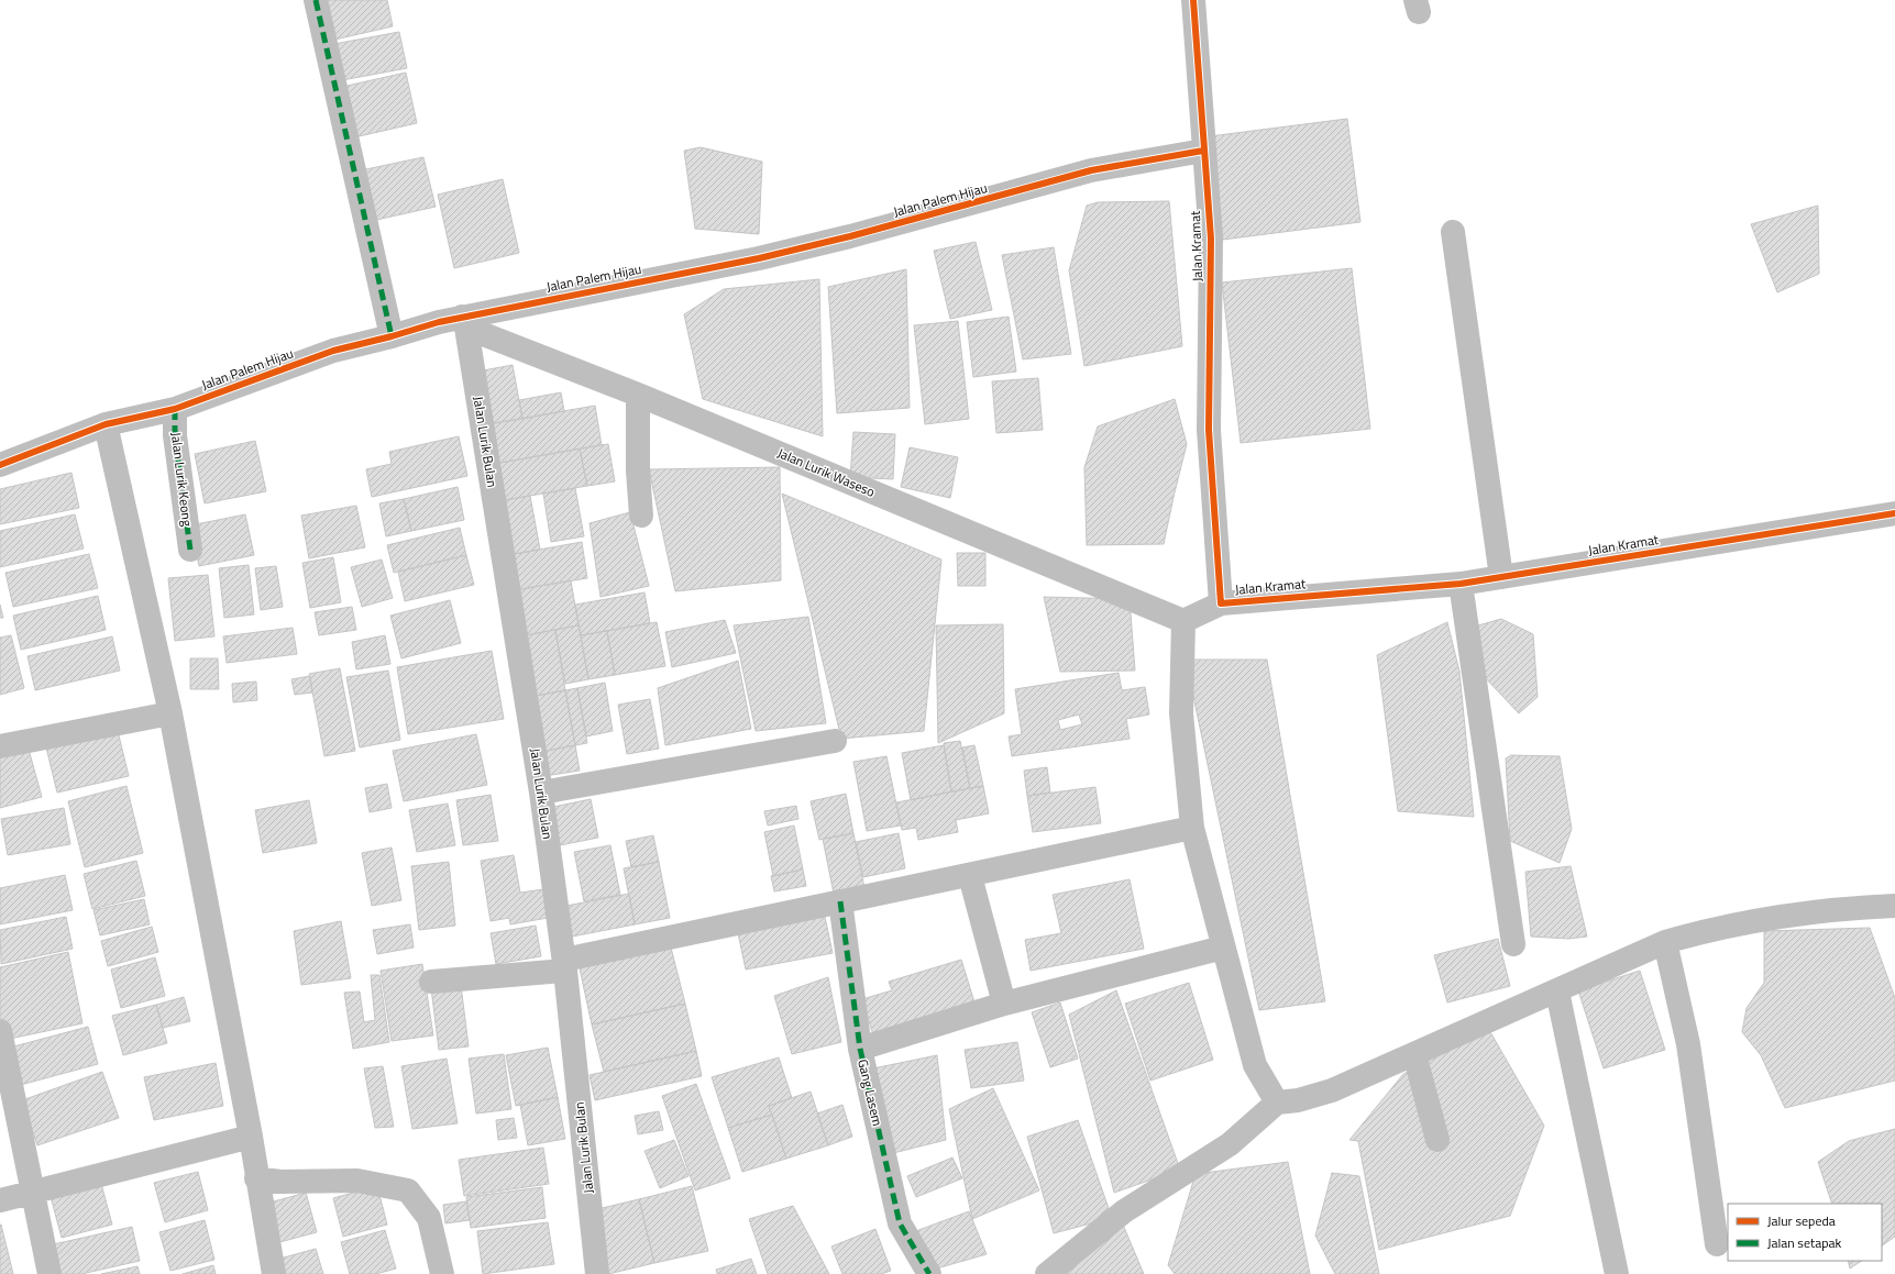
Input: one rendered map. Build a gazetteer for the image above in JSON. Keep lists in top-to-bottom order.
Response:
{
  "streets": {
    "street": [
      "Jalan Palem Hijau",
      "Jalan Kramat",
      "Jalan Lurik Bulan",
      "Jalan Lurik Waseso",
      "Jalan Lurik Keong",
      "Gang Lasem"
    ]
  },
  "crossings": [
    ["Jalan Palem Hijau", "Jalan Kramat"],
    ["Jalan Palem Hijau", "Jalan Lurik Bulan"],
    ["Jalan Palem Hijau", "Jalan Lurik Waseso"],
    ["Jalan Palem Hijau", "Jalan Lurik Keong"],
    ["Jalan Lurik Bulan", "Jalan Lurik Waseso"]
  ],
  "legend": ["Jalur sepeda", "Jalan setapak"]
}
